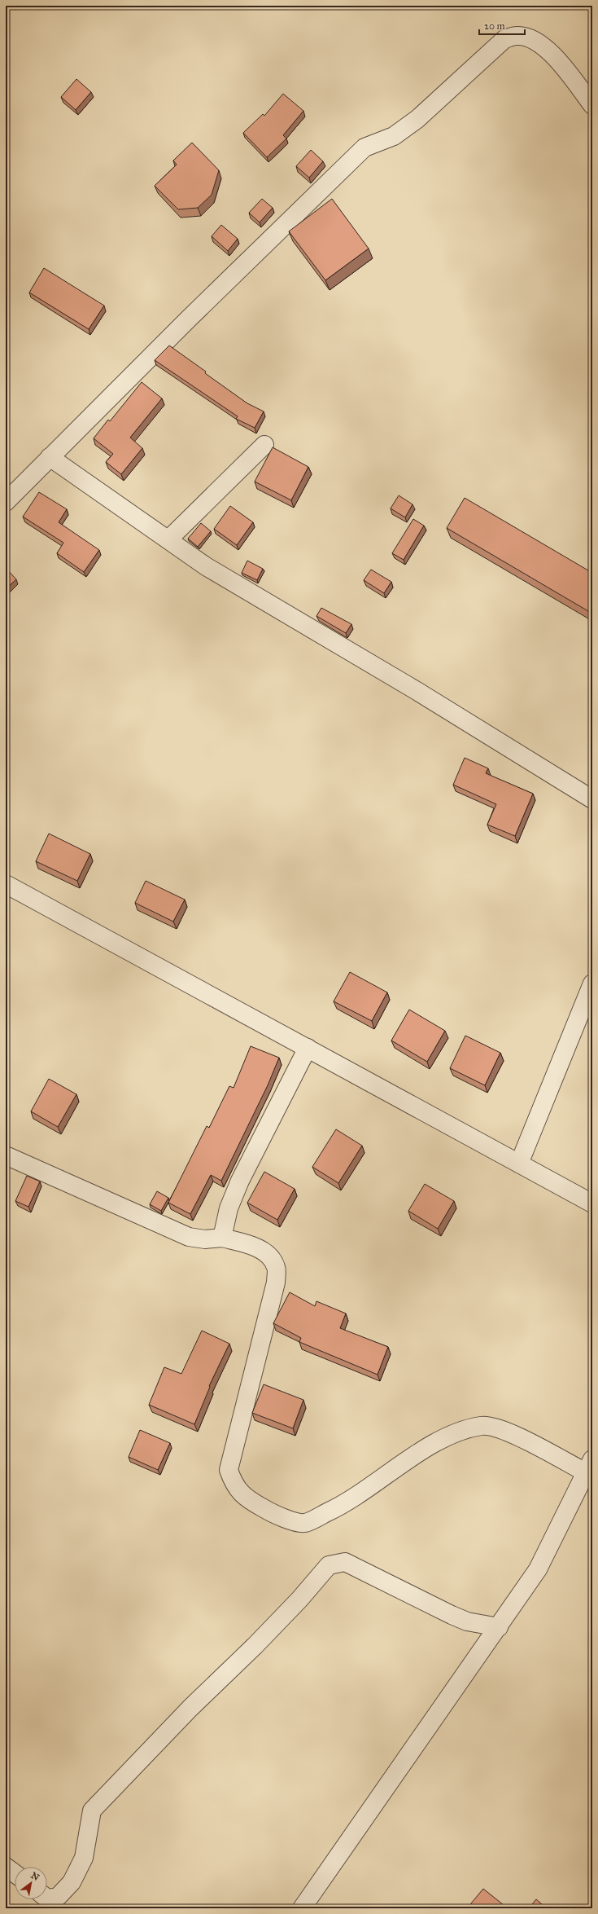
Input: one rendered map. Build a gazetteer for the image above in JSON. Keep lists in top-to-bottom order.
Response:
{
  "scale_bar": "20 m",
  "north": "top right"
}
